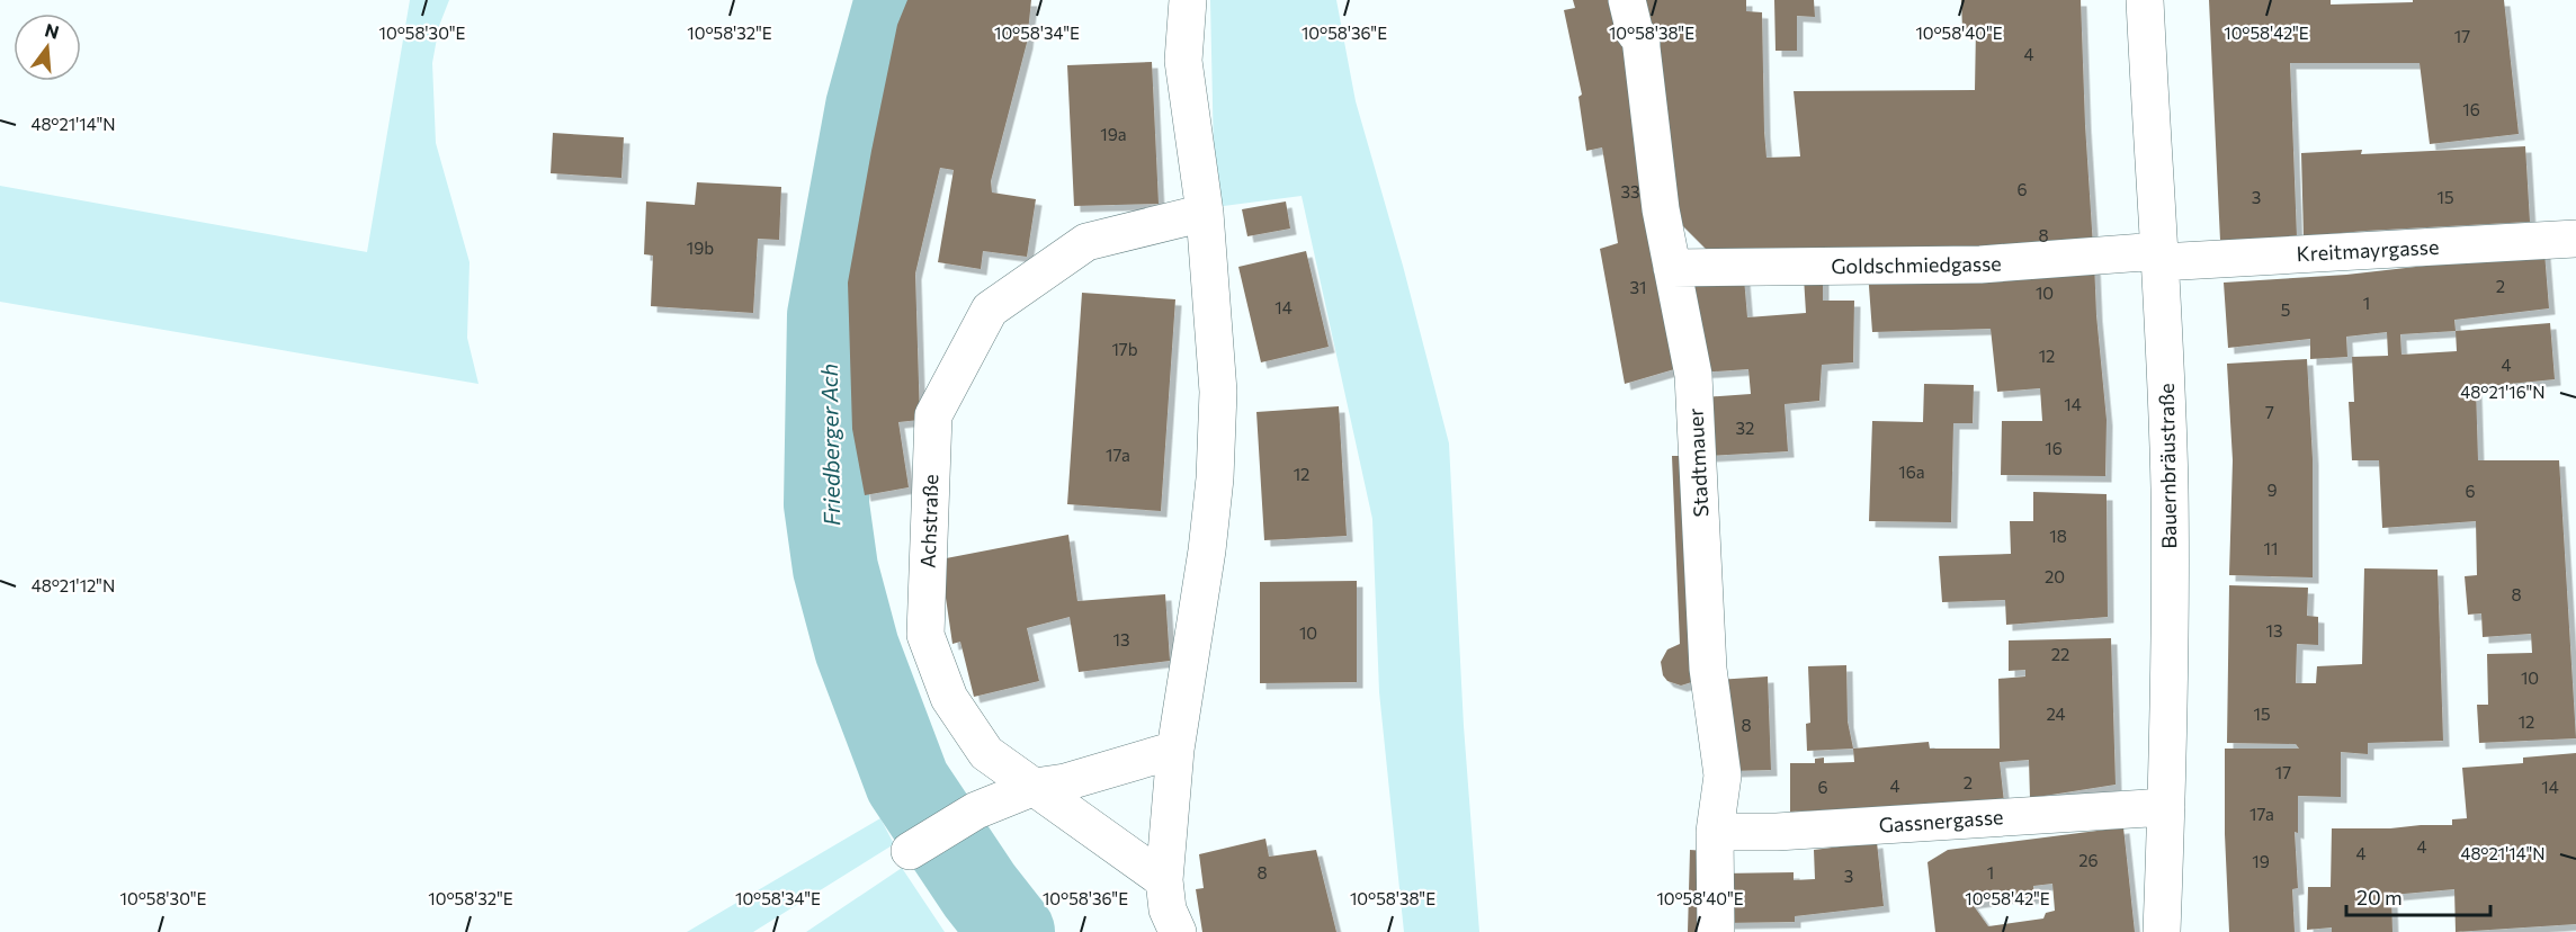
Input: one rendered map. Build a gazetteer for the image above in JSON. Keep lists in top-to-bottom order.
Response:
{
  "streets": {
    "street": [
      "Kreitmayrgasse",
      "Goldschmiedgasse",
      "Stadtmauer",
      "Bauernbräustraße",
      "Achstraße",
      "Gassnergasse"
    ]
  },
  "crossings": [
    ["Kreitmayrgasse", "Goldschmiedgasse"],
    ["Kreitmayrgasse", "Bauernbräustraße"],
    ["Goldschmiedgasse", "Stadtmauer"],
    ["Goldschmiedgasse", "Bauernbräustraße"],
    ["Stadtmauer", "Gassnergasse"],
    ["Bauernbräustraße", "Gassnergasse"]
  ],
  "water": ["Friedberger Ach"],
  "house_numbers": [
    "17",
    "4",
    "16",
    "19a",
    "6",
    "33",
    "3",
    "15",
    "8",
    "19b",
    "2",
    "31",
    "10",
    "1",
    "14",
    "5",
    "17b",
    "12",
    "4",
    "14",
    "7",
    "32",
    "16",
    "17a",
    "16a",
    "12",
    "9",
    "6",
    "18",
    "11",
    "20",
    "8",
    "13",
    "10",
    "13",
    "22",
    "10",
    "24",
    "15",
    "12",
    "8",
    "17",
    "2",
    "4",
    "6",
    "14",
    "17a",
    "4",
    "4",
    "26",
    "19",
    "8",
    "1",
    "3"
  ],
  "scale_bar": "20 m",
  "north": "top",
  "coordinates": [
    "10°58'30\"E",
    "10°58'32\"E",
    "10°58'34\"E",
    "10°58'36\"E",
    "10°58'38\"E",
    "10°58'40\"E",
    "10°58'42\"E",
    "48°21'14\"N",
    "48°21'16\"N",
    "48°21'12\"N"
  ]
}
